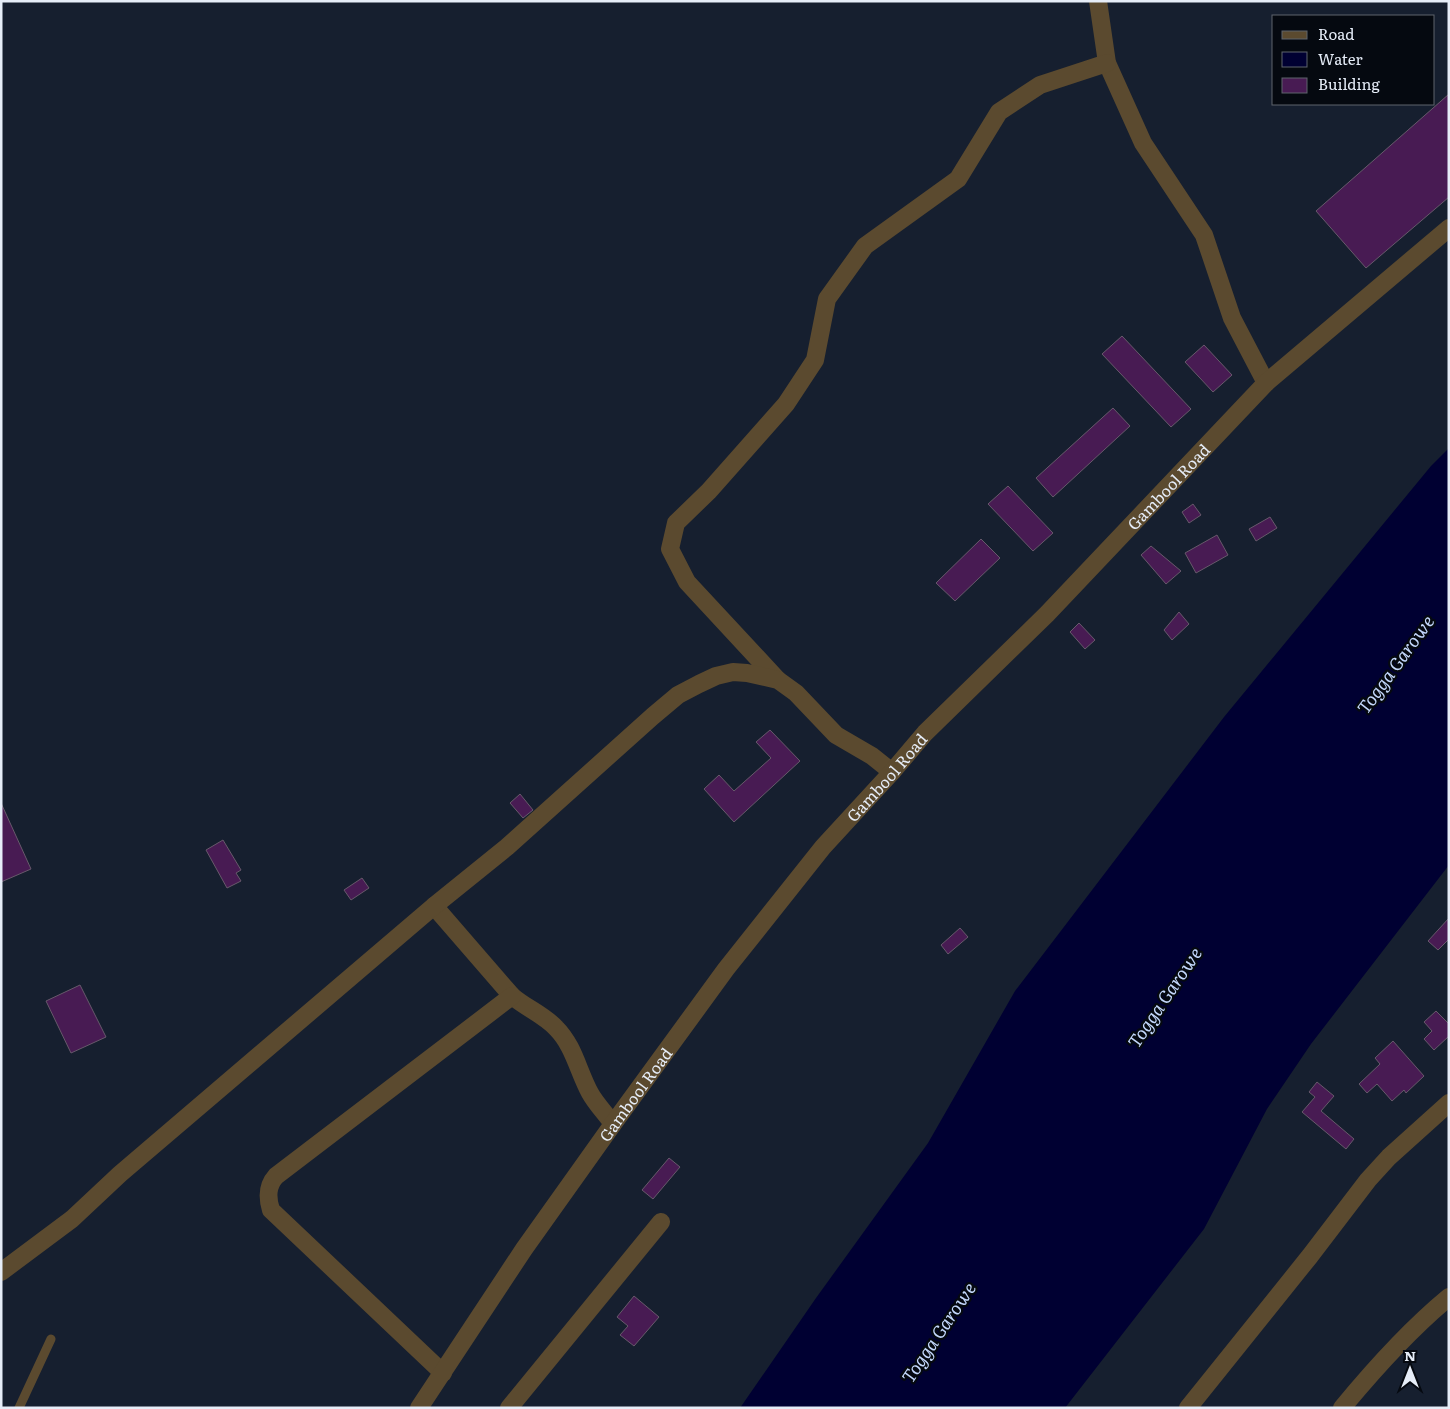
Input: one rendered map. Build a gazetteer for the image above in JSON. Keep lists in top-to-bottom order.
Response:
{
  "streets": {
    "street": ["Gambool Road"]
  },
  "water": ["Togga Garowe"],
  "legend": ["Road", "Water", "Building"],
  "north": "top"
}
